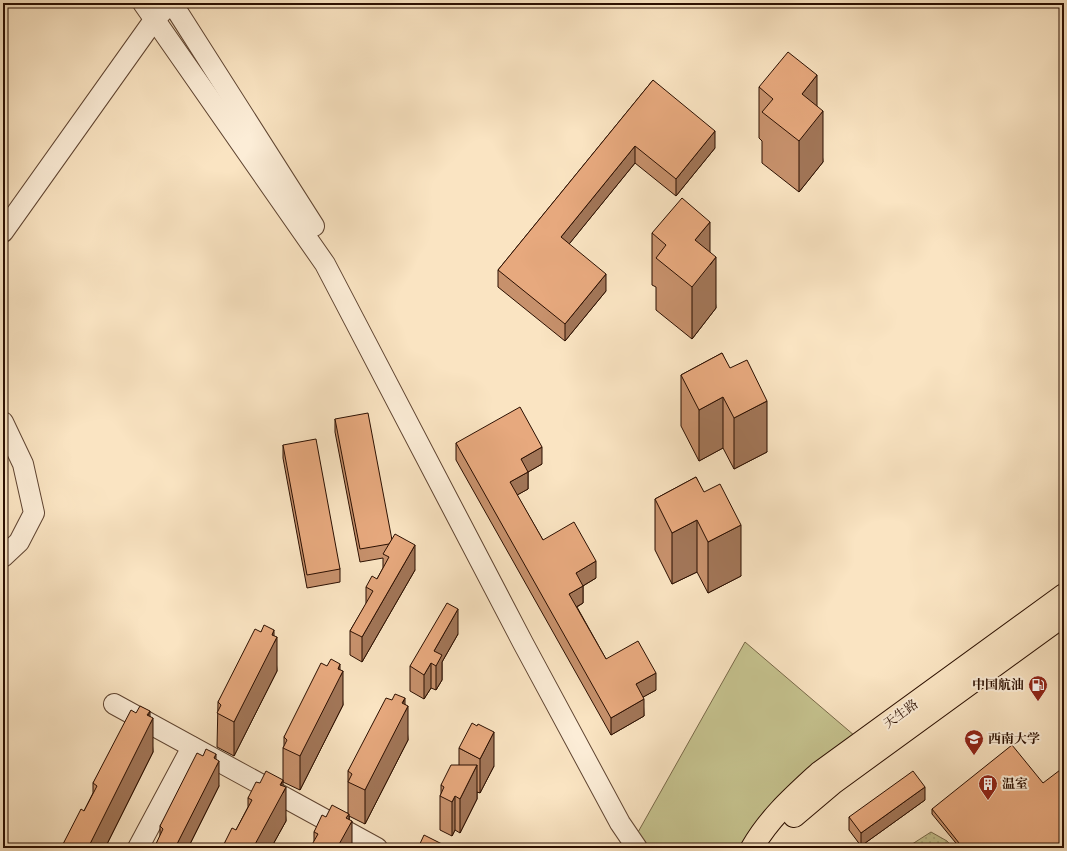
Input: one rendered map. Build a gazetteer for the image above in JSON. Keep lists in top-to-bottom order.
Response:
{
  "streets": {
    "highway": ["天生路"]
  },
  "places": {
    "fuel station": ["中国航油"],
    "school or university": ["西南大学"],
    "building": ["温室"]
  }
}
